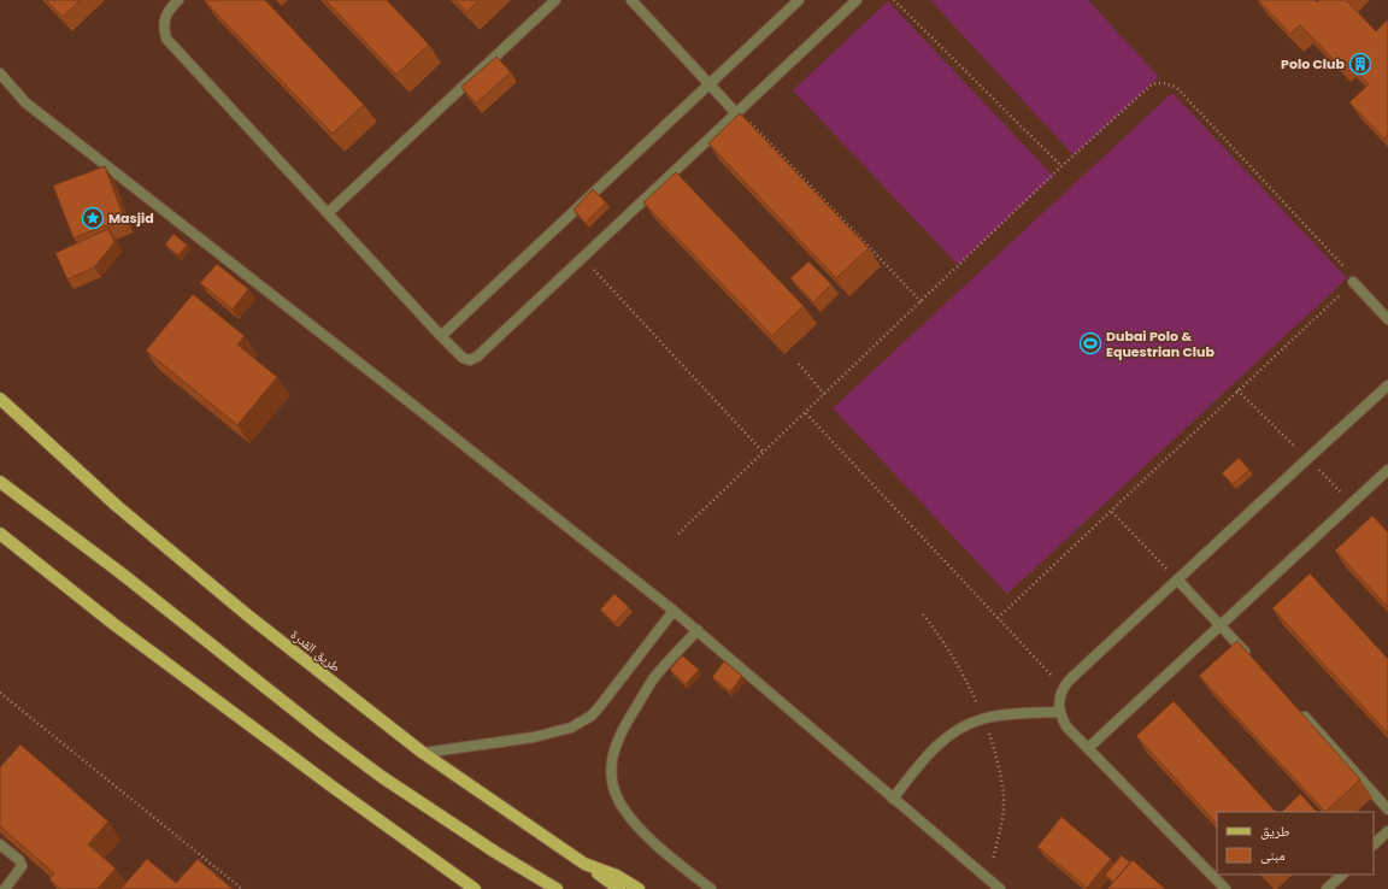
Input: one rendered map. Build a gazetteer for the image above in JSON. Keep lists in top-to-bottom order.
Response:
{
  "streets": {
    "main road": ["طريق القدرة"]
  },
  "places": {
    "building": ["Polo Club"],
    "place": ["Masjid"],
    "sports": ["Dubai Polo & Equestrian Club"]
  },
  "legend": ["طريق", "مبنى"]
}
